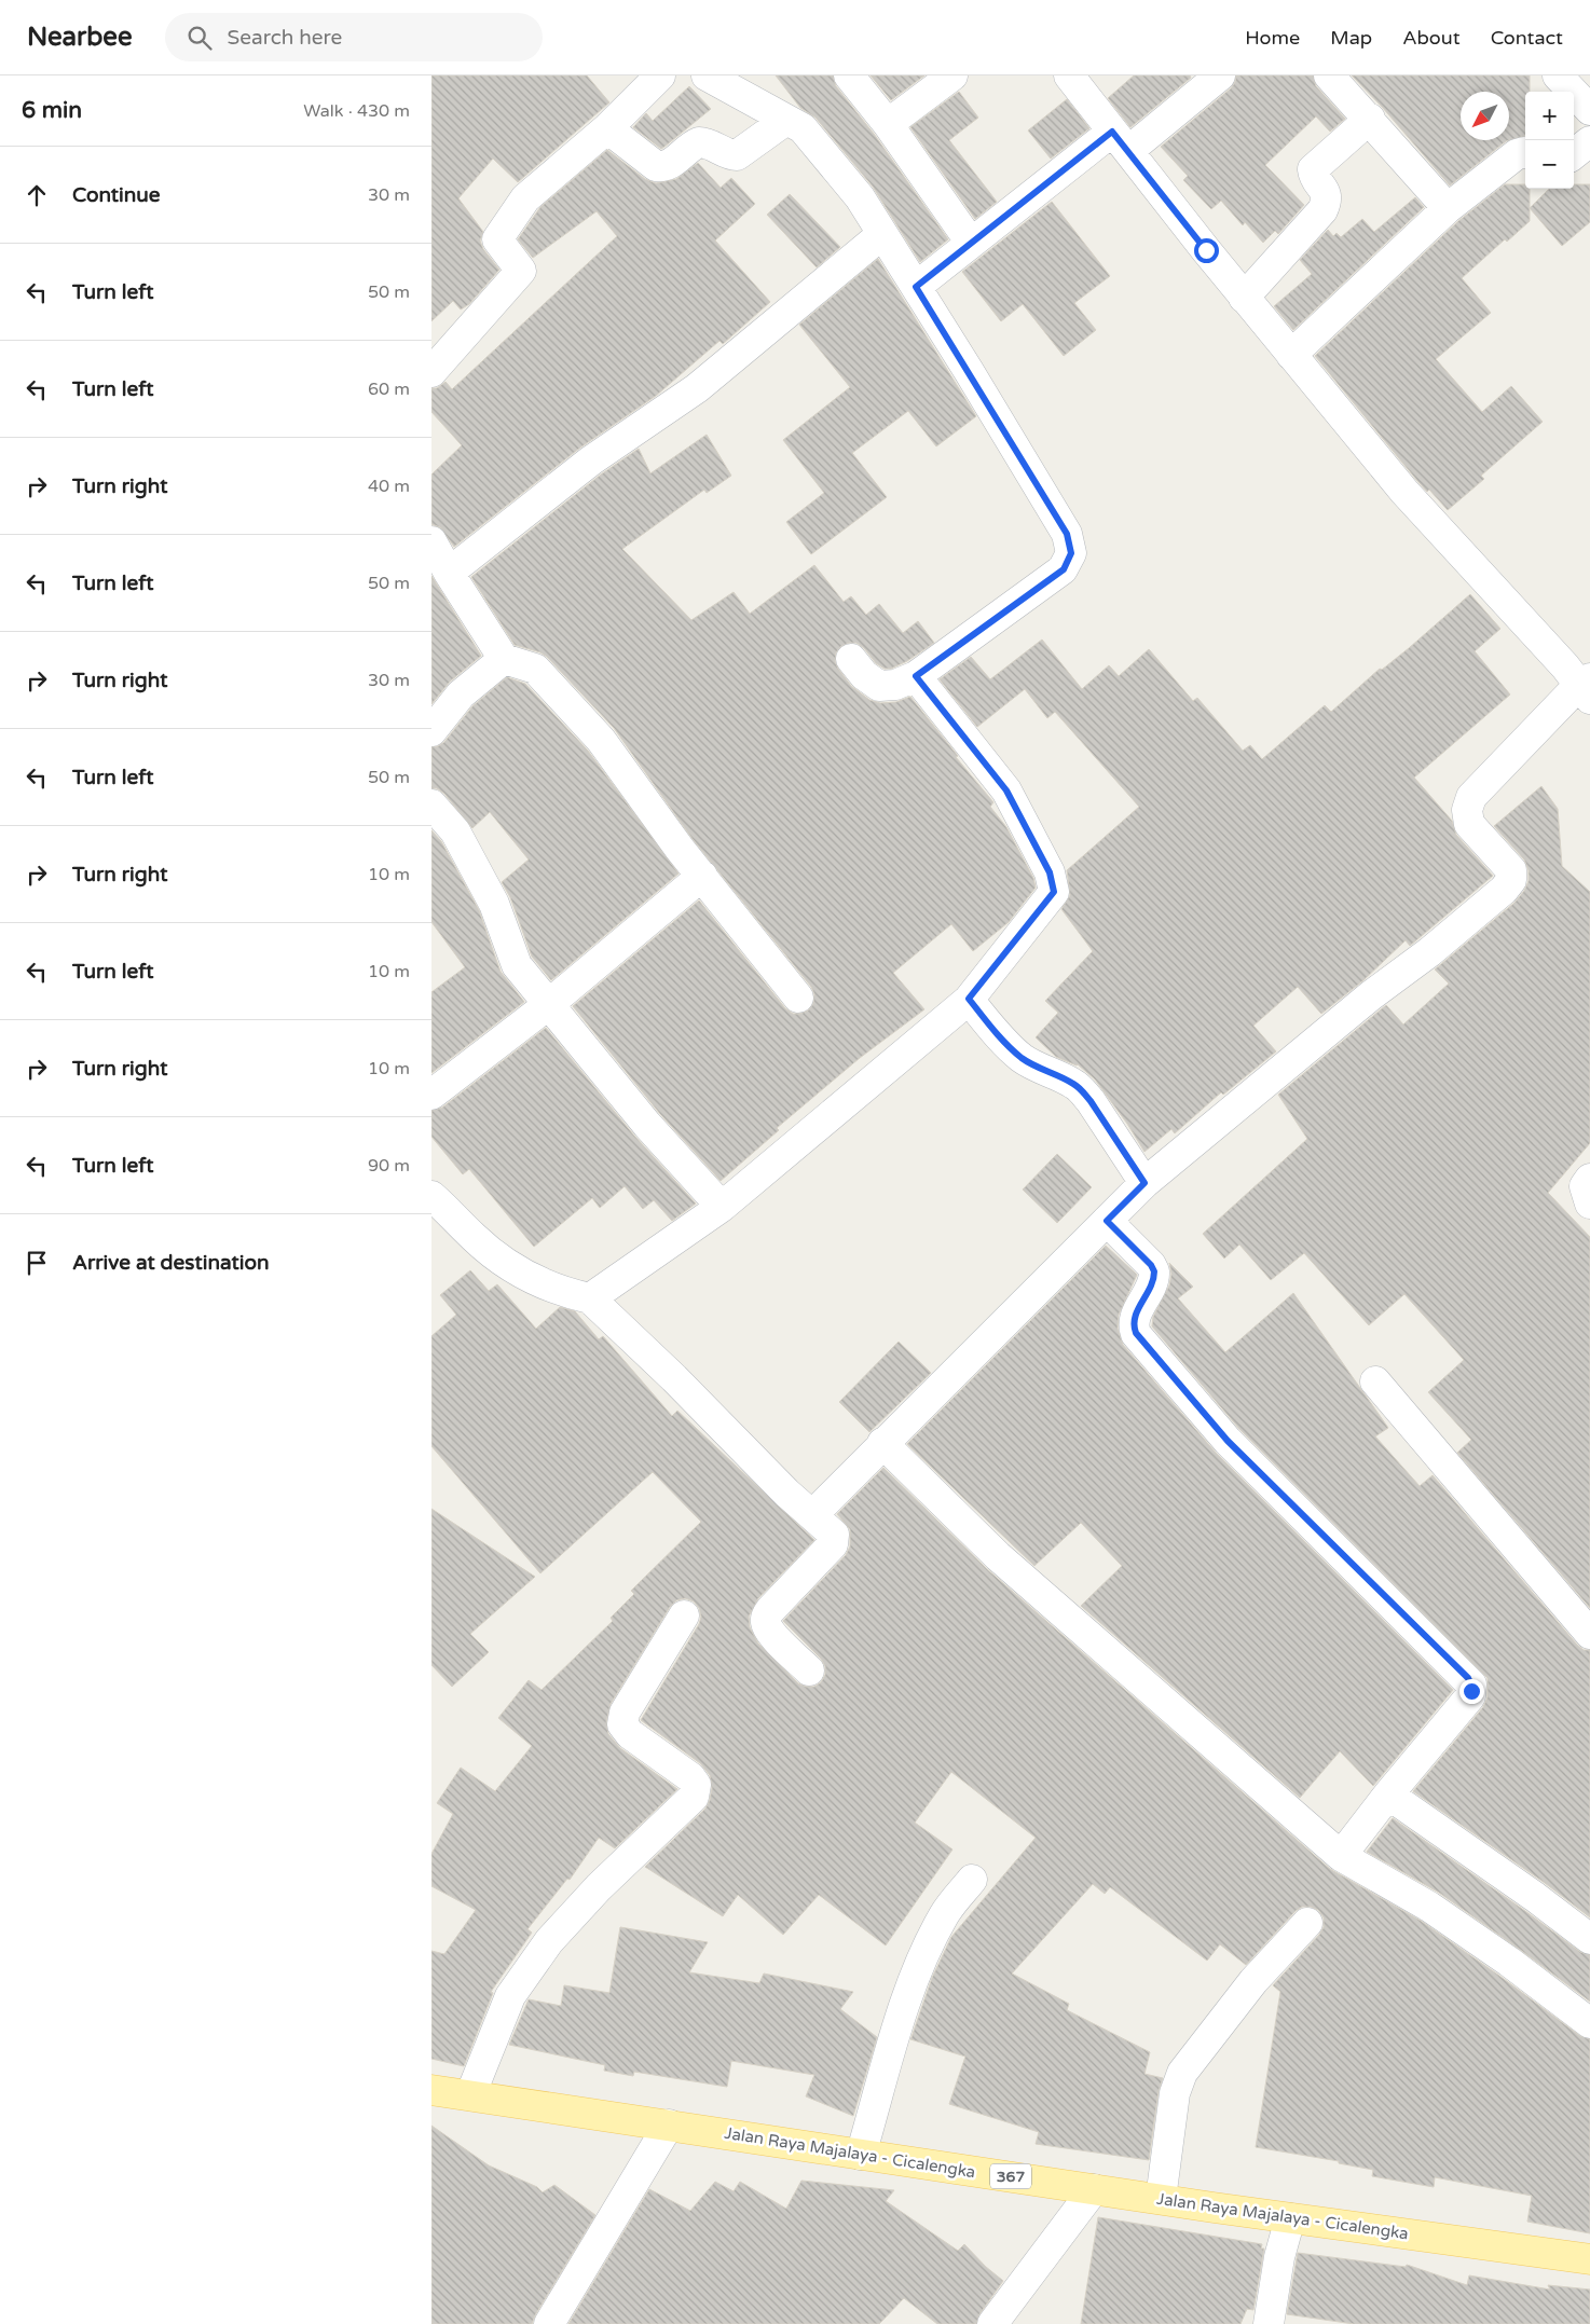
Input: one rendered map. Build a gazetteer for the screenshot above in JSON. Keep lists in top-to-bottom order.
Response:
{
  "streets": {
    "main road": ["Jalan Raya Majalaya - Cicalengka", "367"]
  },
  "north": "bottom left",
  "page": {
    "header": "Nearbee",
    "search": "Search here",
    "nav": [
      "Home",
      "Map",
      "About",
      "Contact"
    ],
    "heading": ["6 min", "Walk · 430 m"],
    "map_buttons": ["+", "−"],
    "list": [
      ["Continue", "30 m"],
      ["Turn left", "50 m"],
      ["Turn left", "60 m"],
      ["Turn right", "40 m"],
      ["Turn left", "50 m"],
      ["Turn right", "30 m"],
      ["Turn left", "50 m"],
      ["Turn right", "10 m"],
      ["Turn left", "10 m"],
      ["Turn right", "10 m"],
      ["Turn left", "90 m"],
      "Arrive at destination"
    ]
  }
}
